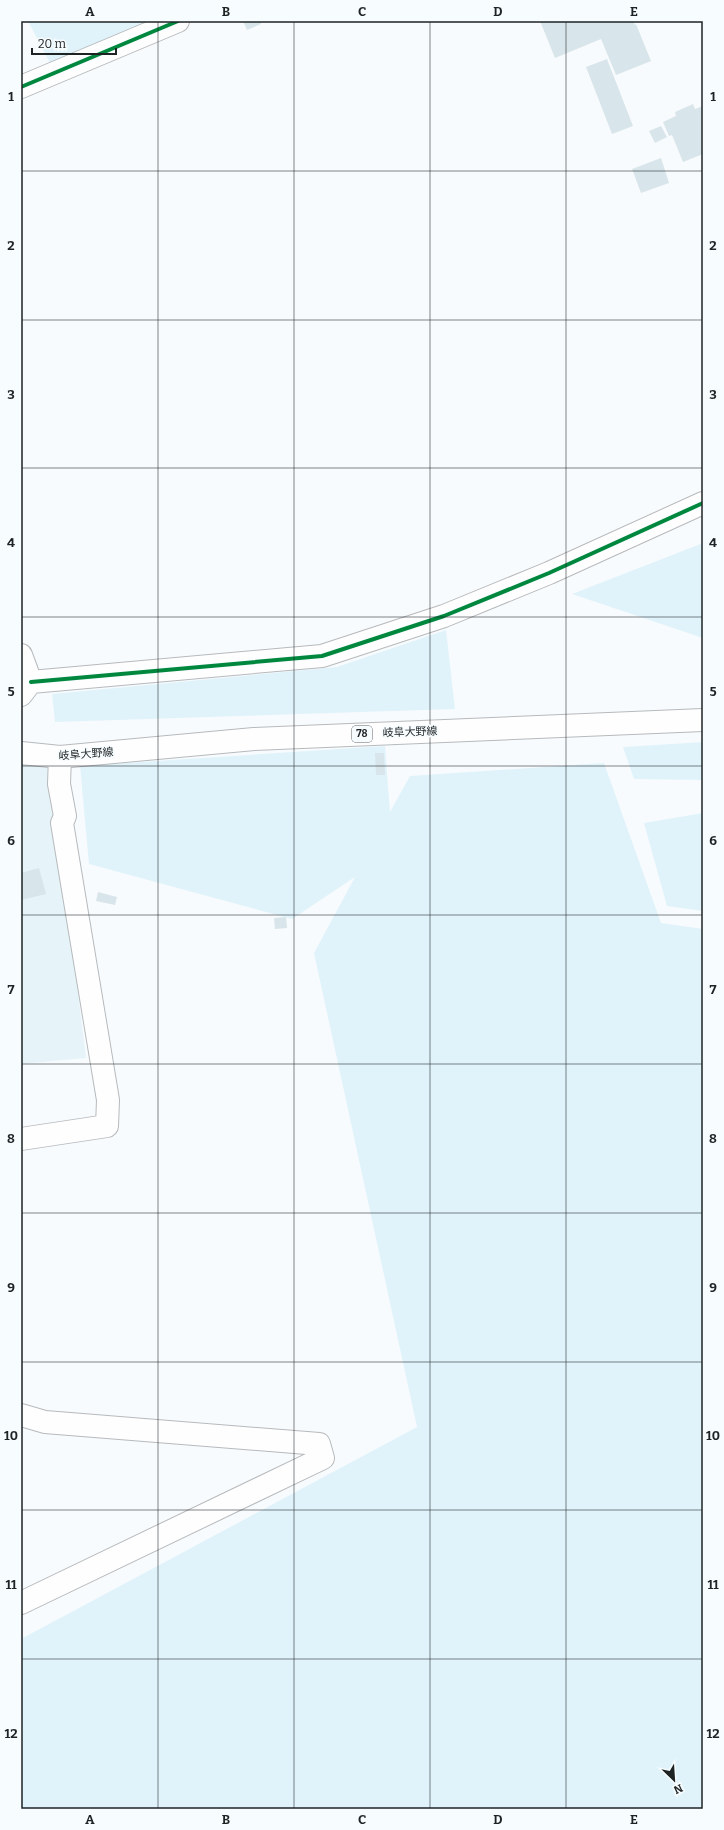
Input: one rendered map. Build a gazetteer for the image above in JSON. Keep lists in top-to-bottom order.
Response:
{
  "streets": {
    "street": ["岐阜大野線", "78"]
  },
  "scale_bar": "20 m",
  "north": "bottom right",
  "grid": {
    "columns": [
      "A",
      "B",
      "C",
      "D",
      "E"
    ],
    "rows": [
      "1",
      "2",
      "3",
      "4",
      "5",
      "6",
      "7",
      "8",
      "9",
      "10",
      "11",
      "12"
    ]
  }
}
